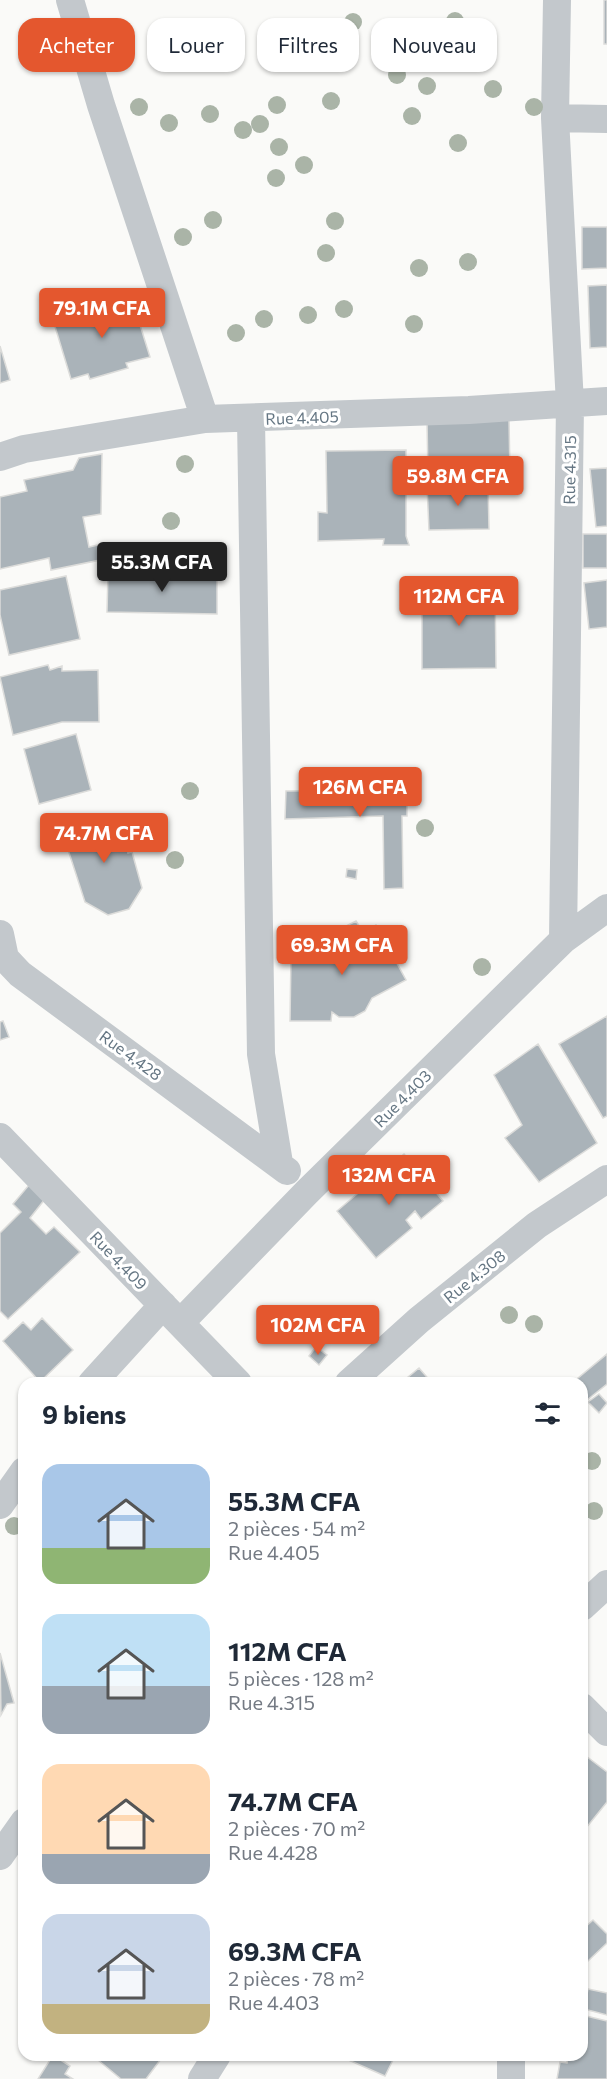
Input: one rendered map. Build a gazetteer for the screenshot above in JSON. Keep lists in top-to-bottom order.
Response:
{
  "streets": {
    "street": [
      "Rue 4.405",
      "Rue 4.315",
      "Rue 4.428",
      "Rue 4.403",
      "Rue 4.409",
      "Rue 4.308"
    ]
  },
  "crossings": [
    ["Rue 4.405", "Rue 4.315"],
    ["Rue 4.315", "Rue 4.403"],
    ["Rue 4.428", "Rue 4.403"],
    ["Rue 4.403", "Rue 4.409"]
  ],
  "page": {
    "chip": [
      "Acheter",
      "Louer",
      "Filtres",
      "Nouveau"
    ],
    "price": [
      "79.1M CFA",
      "59.8M CFA",
      "55.3M CFA",
      "112M CFA",
      "126M CFA",
      "74.7M CFA",
      "69.3M CFA",
      "132M CFA",
      "102M CFA"
    ],
    "heading": "9 biens",
    "list": [
      {
        "name": "55.3M CFA",
        "note": "2 pièces · 54 m² · Rue 4.405"
      },
      {
        "name": "112M CFA",
        "note": "5 pièces · 128 m² · Rue 4.315"
      },
      {
        "name": "74.7M CFA",
        "note": "2 pièces · 70 m² · Rue 4.428"
      },
      {
        "name": "69.3M CFA",
        "note": "2 pièces · 78 m² · Rue 4.403"
      }
    ]
  }
}
